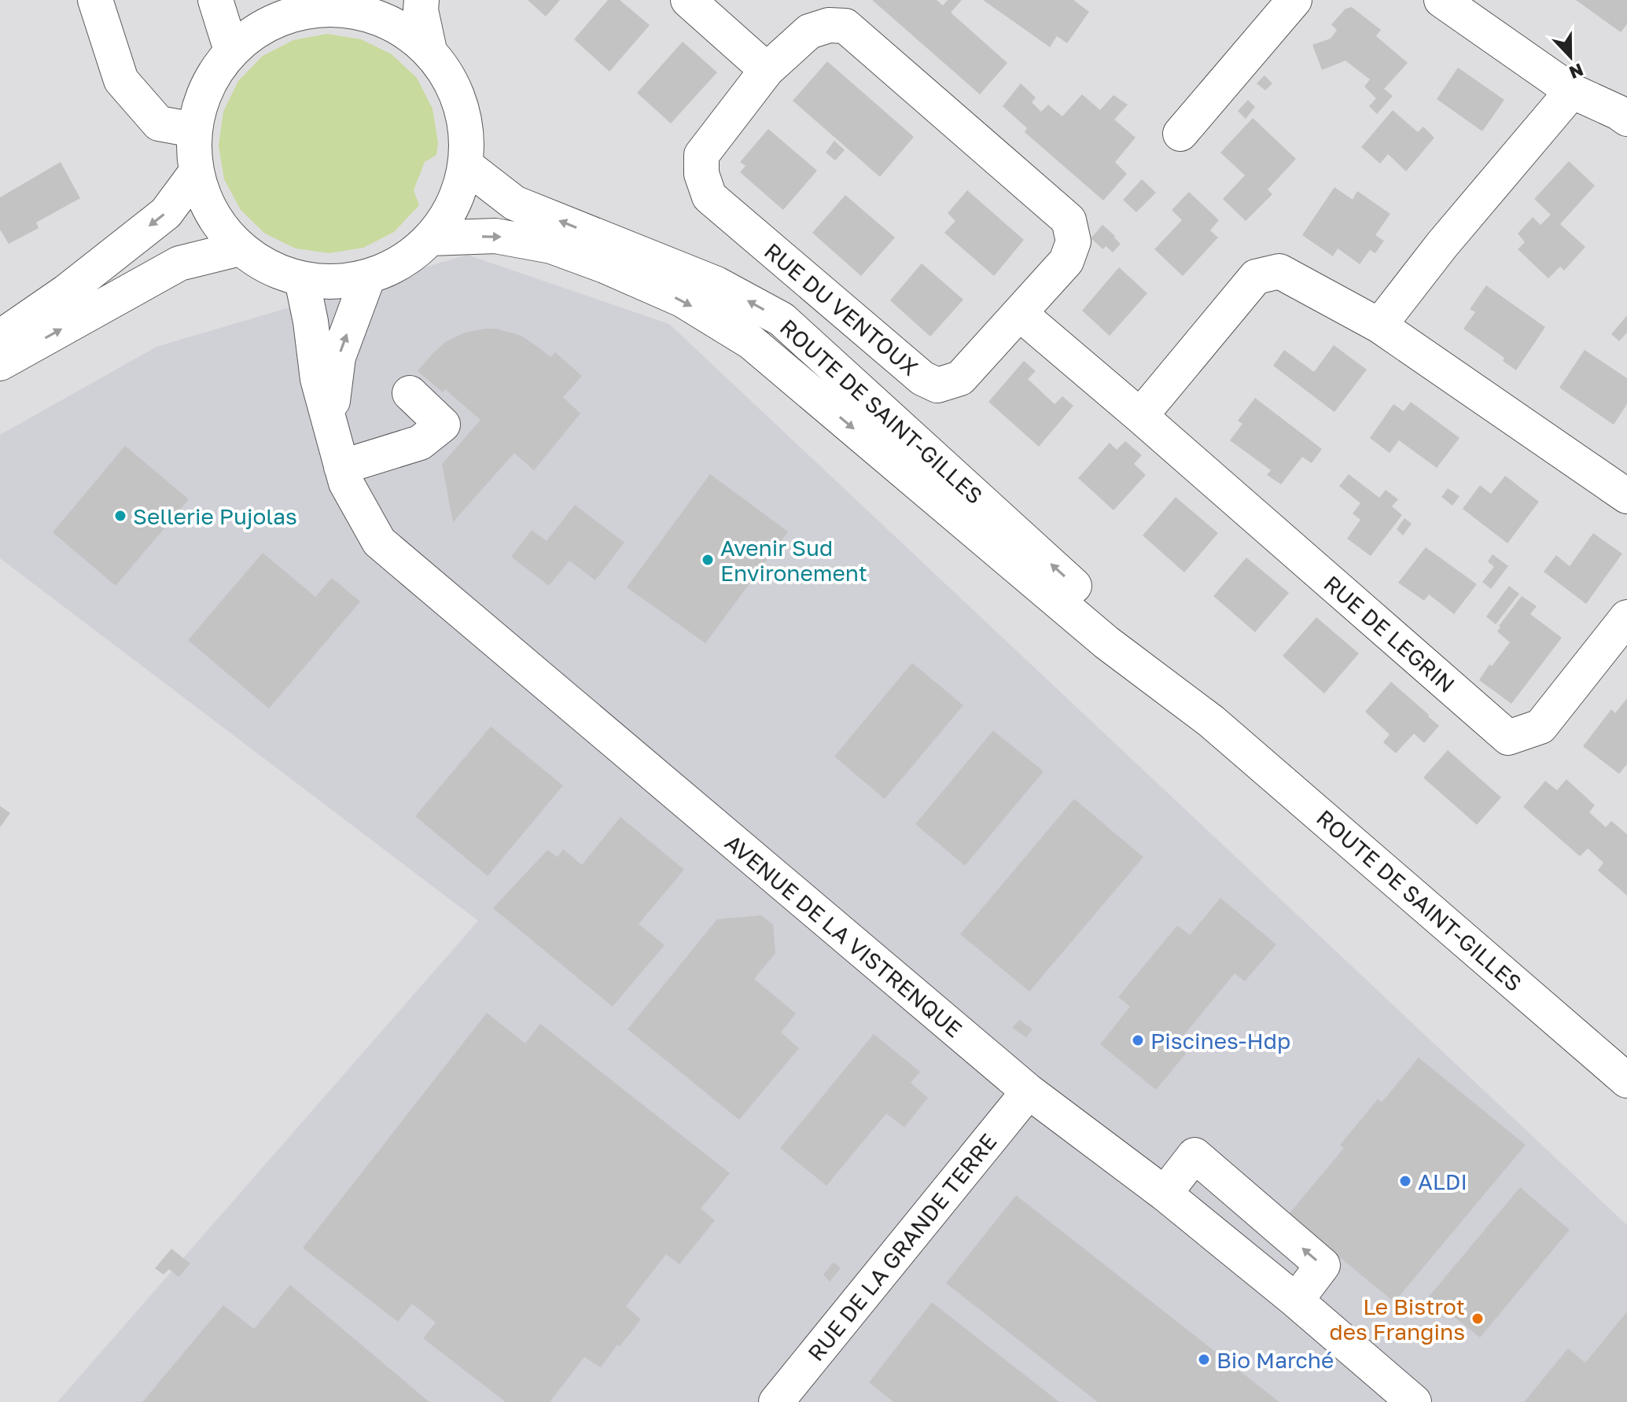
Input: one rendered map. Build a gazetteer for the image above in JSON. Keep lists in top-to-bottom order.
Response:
{
  "streets": {
    "street": [
      "RUE DU VENTOUX",
      "ROUTE DE SAINT-GILLES",
      "RUE DE LEGRIN",
      "AVENUE DE LA VISTRENQUE",
      "RUE DE LA GRANDE TERRE"
    ]
  },
  "crossings": [
    ["RUE DU VENTOUX", "RUE DE LEGRIN"],
    ["AVENUE DE LA VISTRENQUE", "RUE DE LA GRANDE TERRE"]
  ],
  "places": [
    "Sellerie Pujolas",
    "Avenir Sud Environement",
    "Piscines-Hdp",
    "ALDI",
    "Le Bistrot des Frangins",
    "Bio Marché"
  ],
  "north": "bottom"
}
